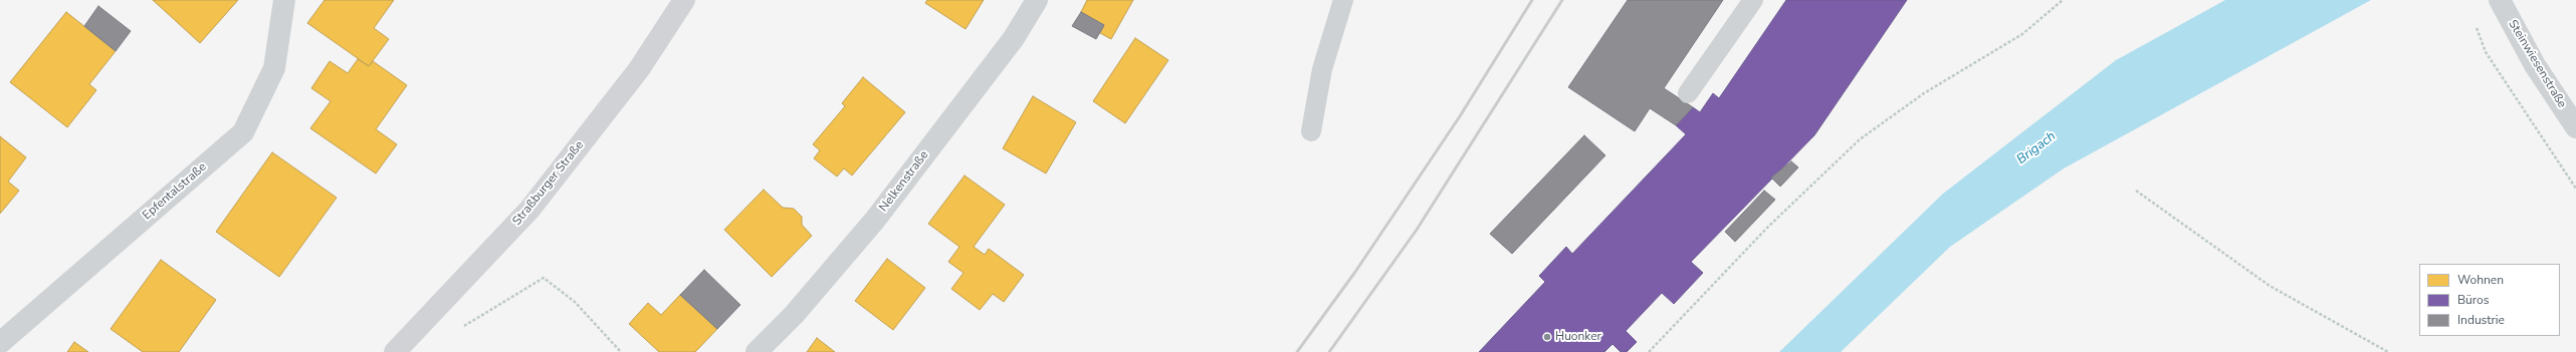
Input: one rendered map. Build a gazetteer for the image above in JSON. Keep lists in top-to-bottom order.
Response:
{
  "streets": {
    "main road": ["Straßburger Straße"],
    "street": ["Steinwiesenstraße", "Nelkenstraße", "Epfentalstraße"]
  },
  "water": ["Brigach"],
  "places": ["Huonker"],
  "legend": ["Wohnen", "Büros", "Industrie"]
}
